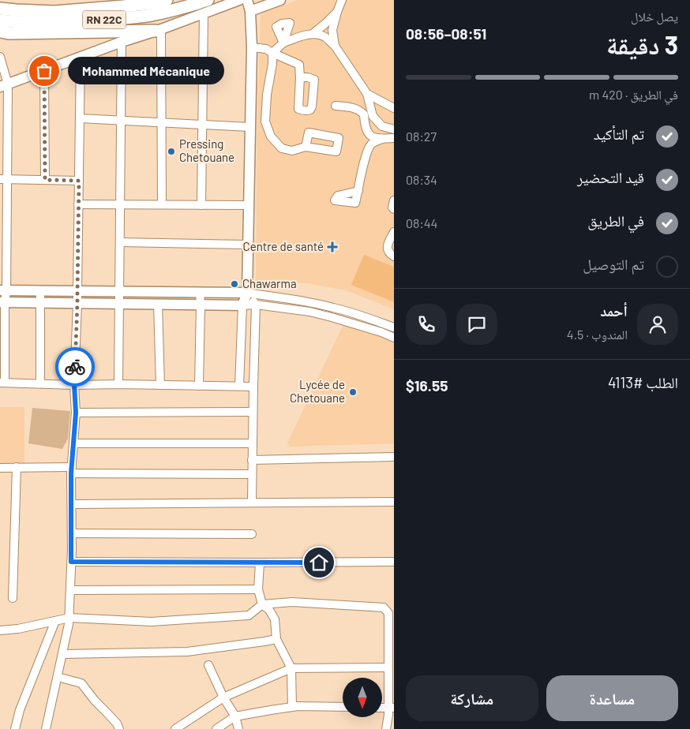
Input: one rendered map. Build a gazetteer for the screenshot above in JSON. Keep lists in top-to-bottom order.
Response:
{
  "streets": {
    "highway": ["RN 22C"]
  },
  "places": {
    "other": [
      "Mohammed Mécanique",
      "Pressing Chetouane",
      "Chawarma",
      "Lycée de Chetouane"
    ],
    "health": ["Centre de santé"]
  },
  "north": "bottom",
  "page": {
    "heading": ["3 دقيقة", "يصل خلال", "08:51–08:56"],
    "panel": [
      "أحمد",
      "المندوب · 4.5",
      "الطلب #4113",
      "$16.55"
    ],
    "bubble": "Mohammed Mécanique",
    "bar": "في الطريق · 420 m",
    "list": [
      ["تم التأكيد", "08:27"],
      ["قيد التحضير", "08:34"],
      ["في الطريق", "08:44"],
      "تم التوصيل"
    ],
    "buttons": ["مساعدة", "مشاركة"]
  }
}
